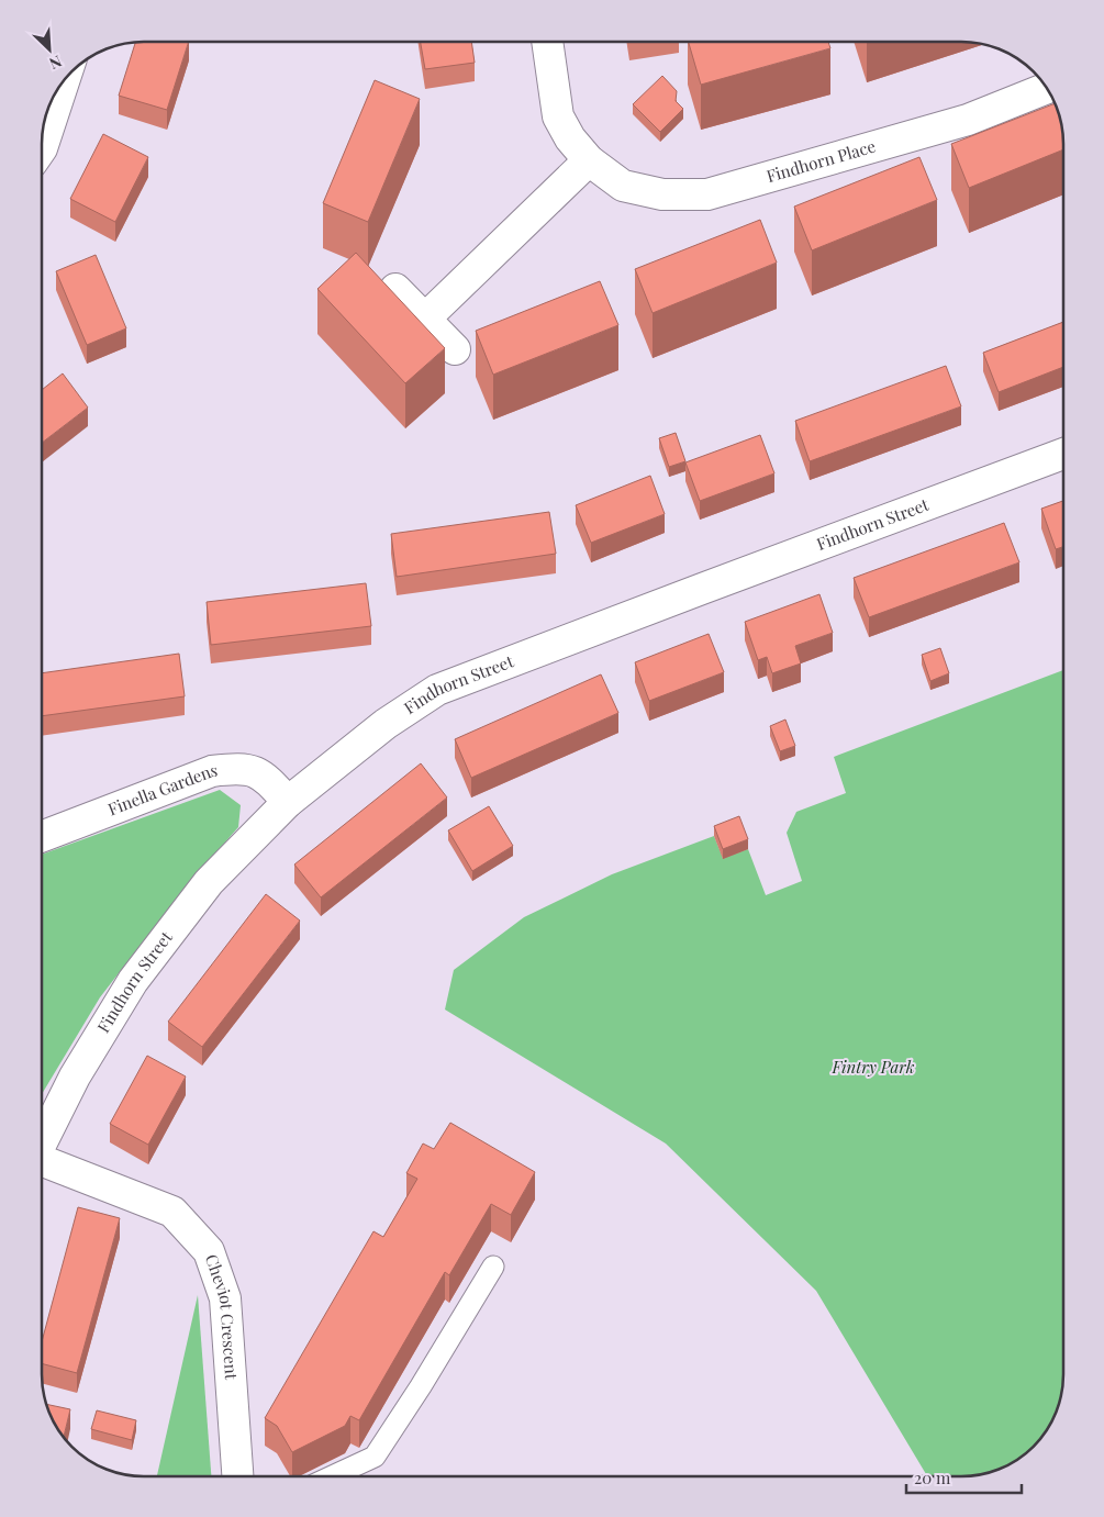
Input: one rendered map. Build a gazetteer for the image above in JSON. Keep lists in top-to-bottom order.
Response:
{
  "streets": {
    "street": [
      "Findhorn Place",
      "Findhorn Street",
      "Finella Gardens",
      "Cheviot Crescent"
    ]
  },
  "crossings": [
    ["Findhorn Street", "Finella Gardens"]
  ],
  "parks": ["Fintry Park"],
  "scale_bar": "20 m",
  "north": "bottom right"
}
